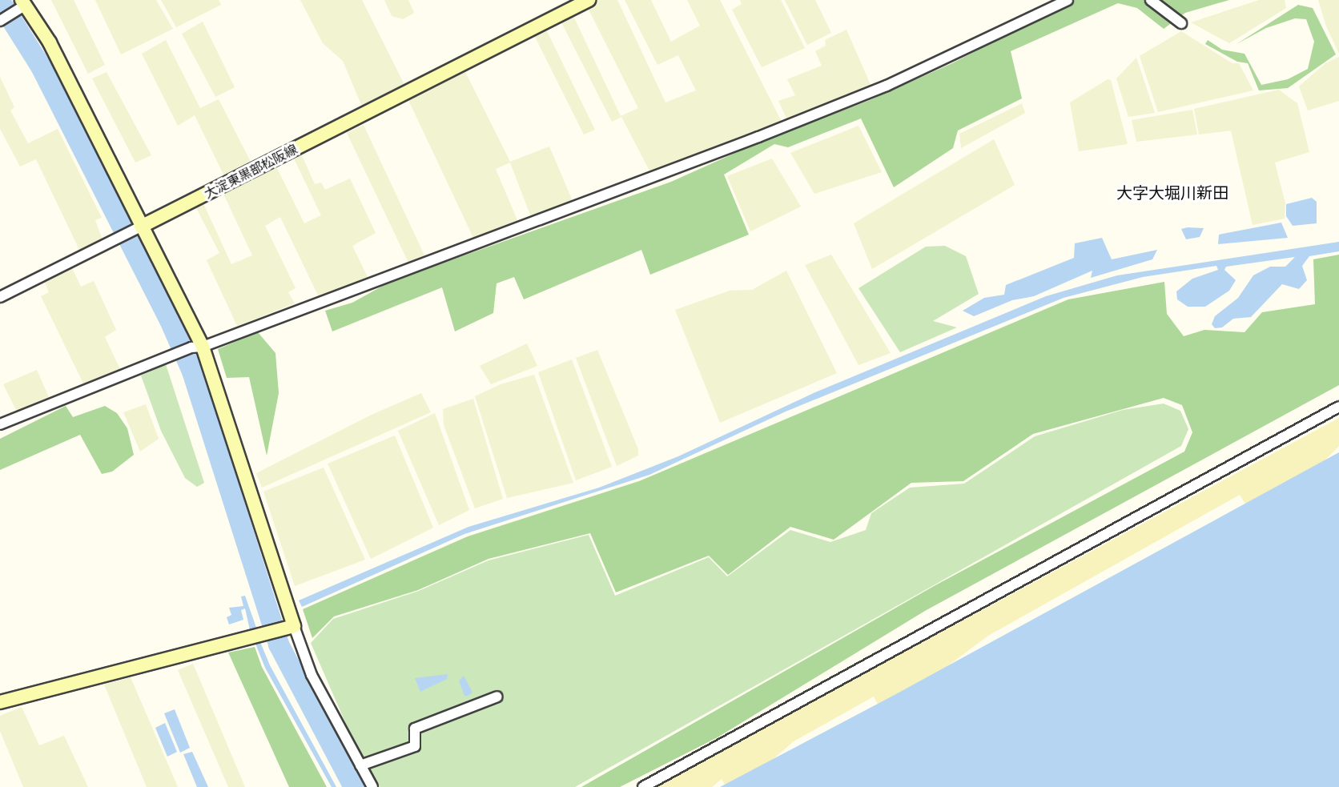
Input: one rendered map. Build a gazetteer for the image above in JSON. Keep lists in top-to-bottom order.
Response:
{
  "streets": {
    "main road": ["大淀東黒部松阪線"]
  },
  "districts": ["大字大堀川新田"]
}
